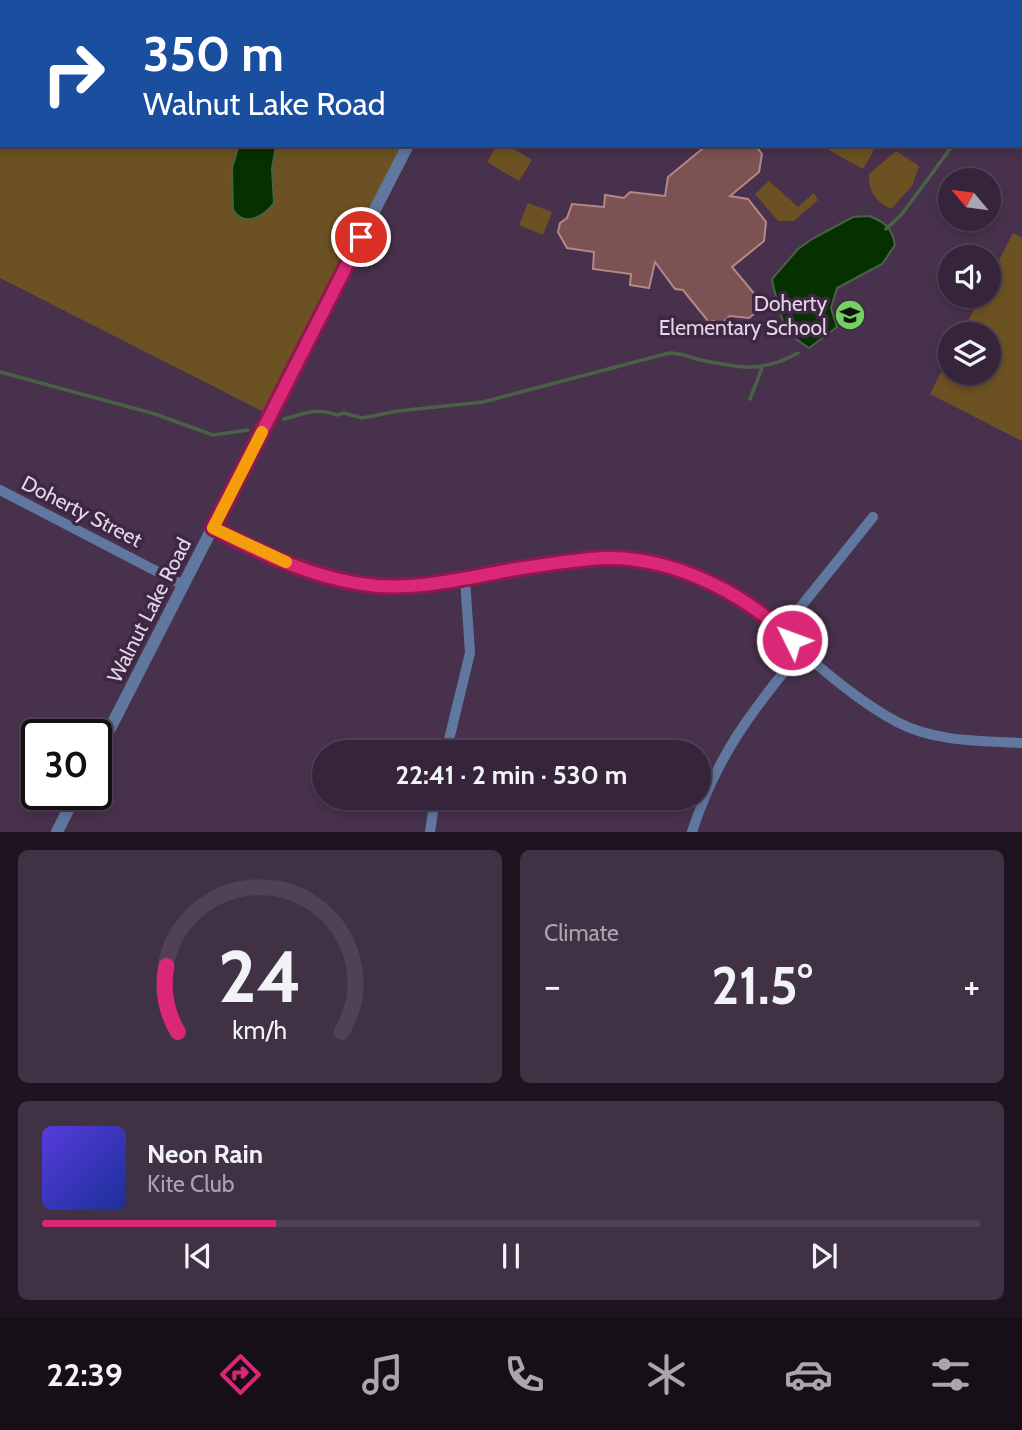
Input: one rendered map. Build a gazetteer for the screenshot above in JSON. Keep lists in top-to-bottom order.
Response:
{
  "streets": {
    "street": ["Doherty Street", "Walnut Lake Road"]
  },
  "crossings": [
    ["Doherty Street", "Walnut Lake Road"]
  ],
  "places": {
    "school or university": ["Doherty Elementary School"]
  },
  "north": "top left",
  "page": {
    "turn": ["350 m", "Walnut Lake Road"],
    "limit": "30",
    "trip": "22:41 · 2 min · 530 m",
    "tile": "Climate",
    "heat": ["−", "21.5°", "+"],
    "song": ["Neon Rain", "Kite Club"],
    "tabs": "22:39",
    "gauge": ["24", "km/h"]
  }
}
